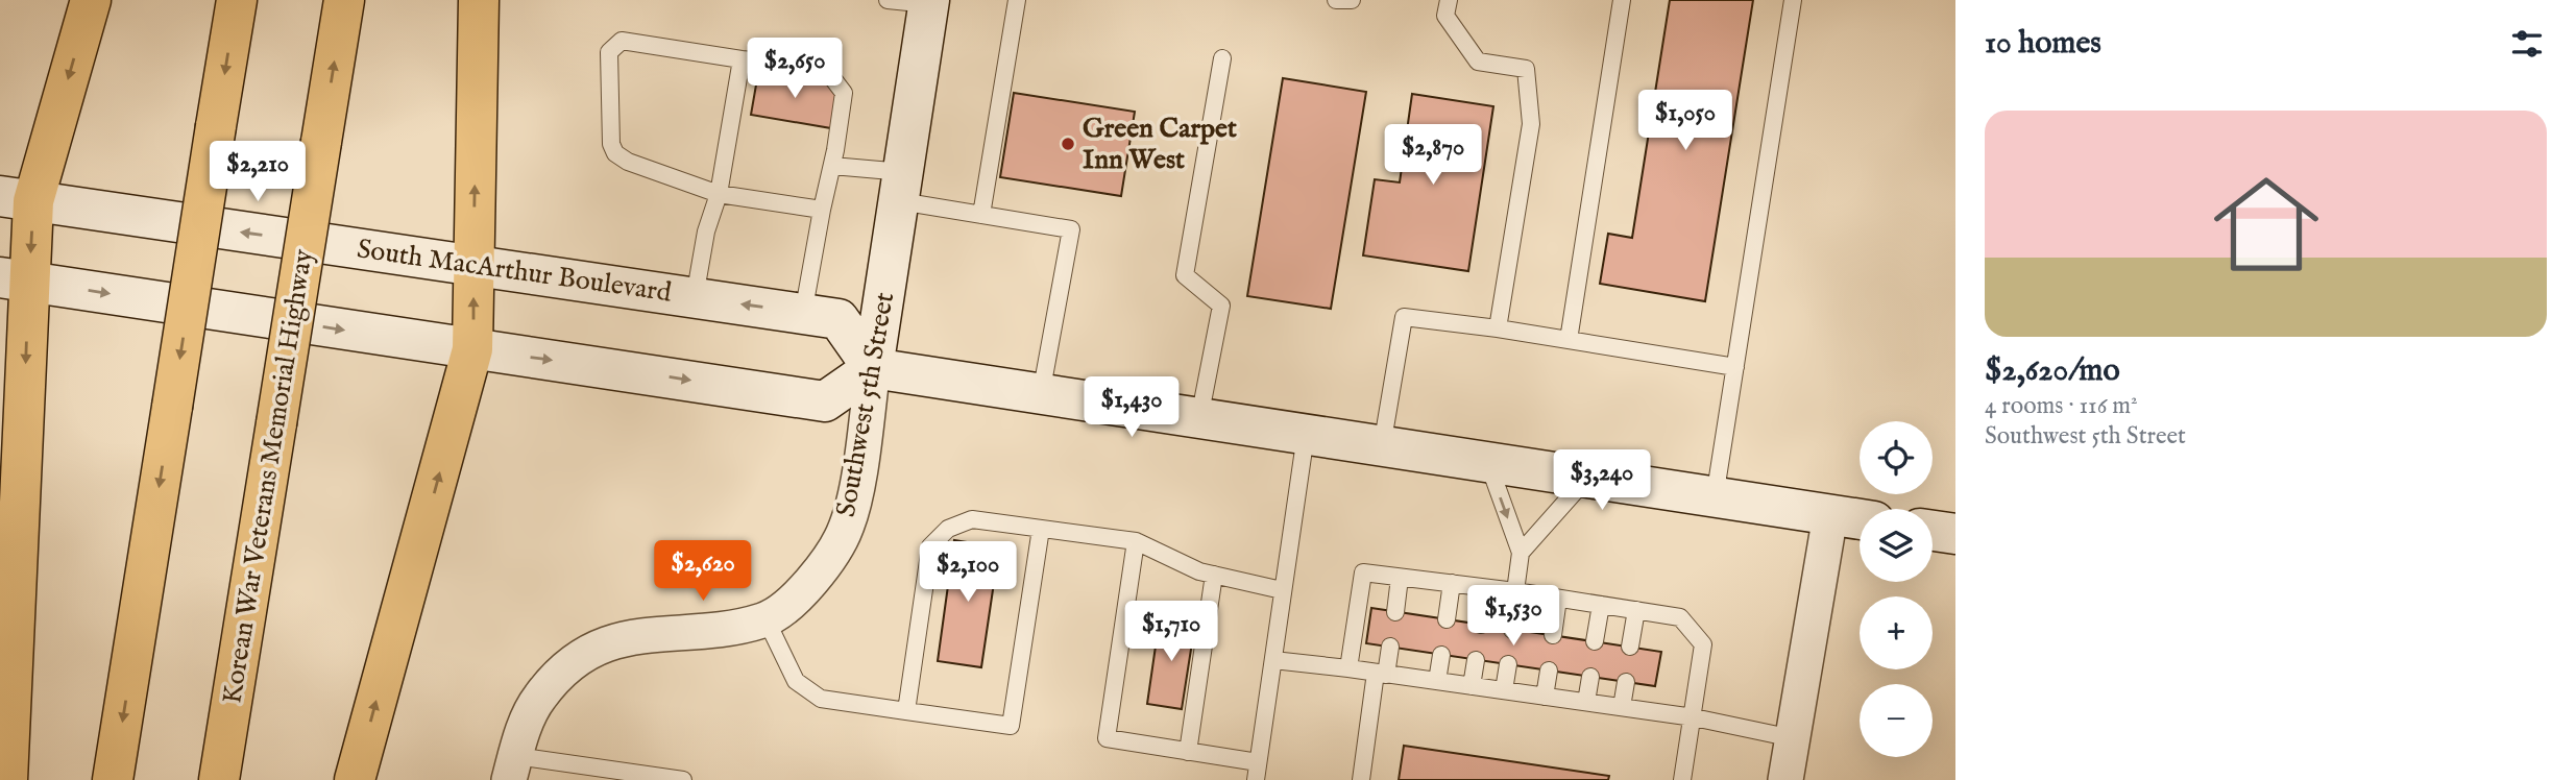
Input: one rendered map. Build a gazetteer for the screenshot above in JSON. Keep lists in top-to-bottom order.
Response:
{
  "streets": {
    "highway": ["Korean War Veterans Memorial Highway"],
    "main road": ["South MacArthur Boulevard", "Southwest 5th Street"]
  },
  "crossings": [
    ["South MacArthur Boulevard", "Southwest 5th Street"]
  ],
  "places": ["Green Carpet Inn West"],
  "page": {
    "heading": "10 homes",
    "price": [
      "$2,650",
      "$1,050",
      "$2,870",
      "$2,210",
      "$1,430",
      "$3,240",
      "$2,620",
      "$2,100",
      "$1,530",
      "$1,710"
    ],
    "list": [
      {
        "name": "$2,620/mo",
        "note": "4 rooms · 116 m² · Southwest 5th Street"
      }
    ],
    "map_buttons": ["+", "−"]
  }
}
